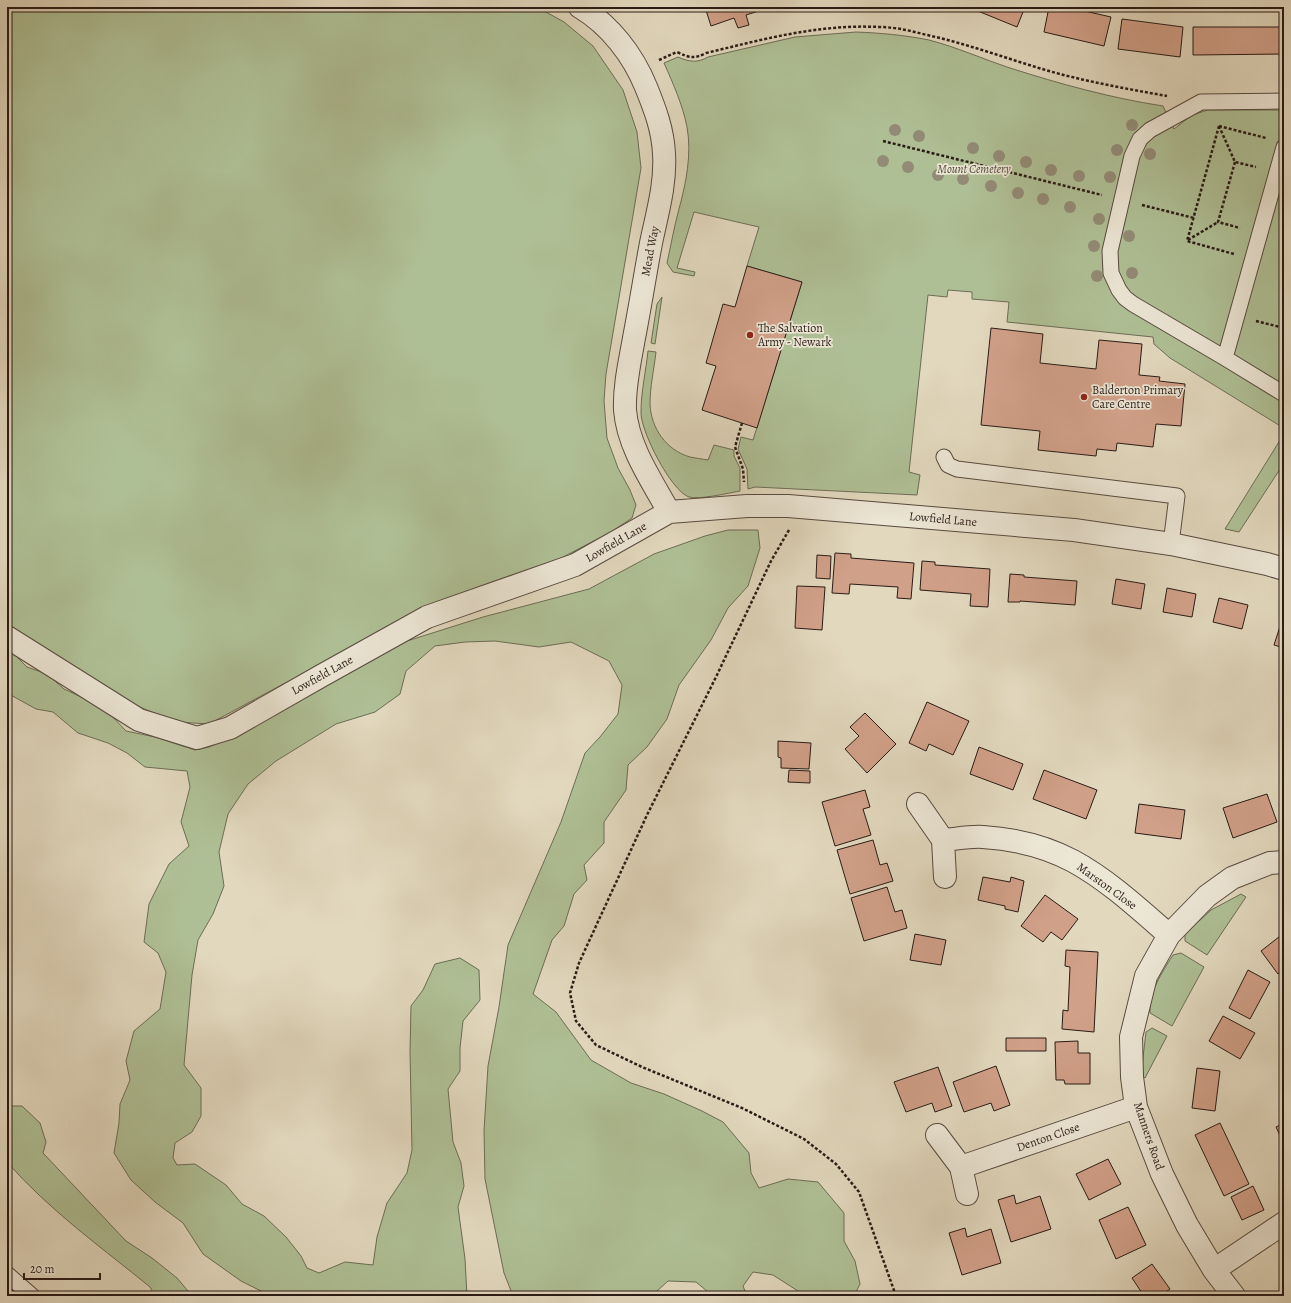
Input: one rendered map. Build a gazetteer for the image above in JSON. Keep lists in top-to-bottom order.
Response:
{
  "streets": {
    "street": [
      "Mead Way",
      "Lowfield Lane",
      "Marston Close",
      "Manners Road",
      "Denton Close"
    ]
  },
  "crossings": [
    ["Mead Way", "Lowfield Lane"],
    ["Marston Close", "Manners Road"],
    ["Manners Road", "Denton Close"]
  ],
  "parks": ["Mount Cemetery"],
  "places": ["The Salvation Army - Newark", "Balderton Primary Care Centre"],
  "scale_bar": "20 m"
}
